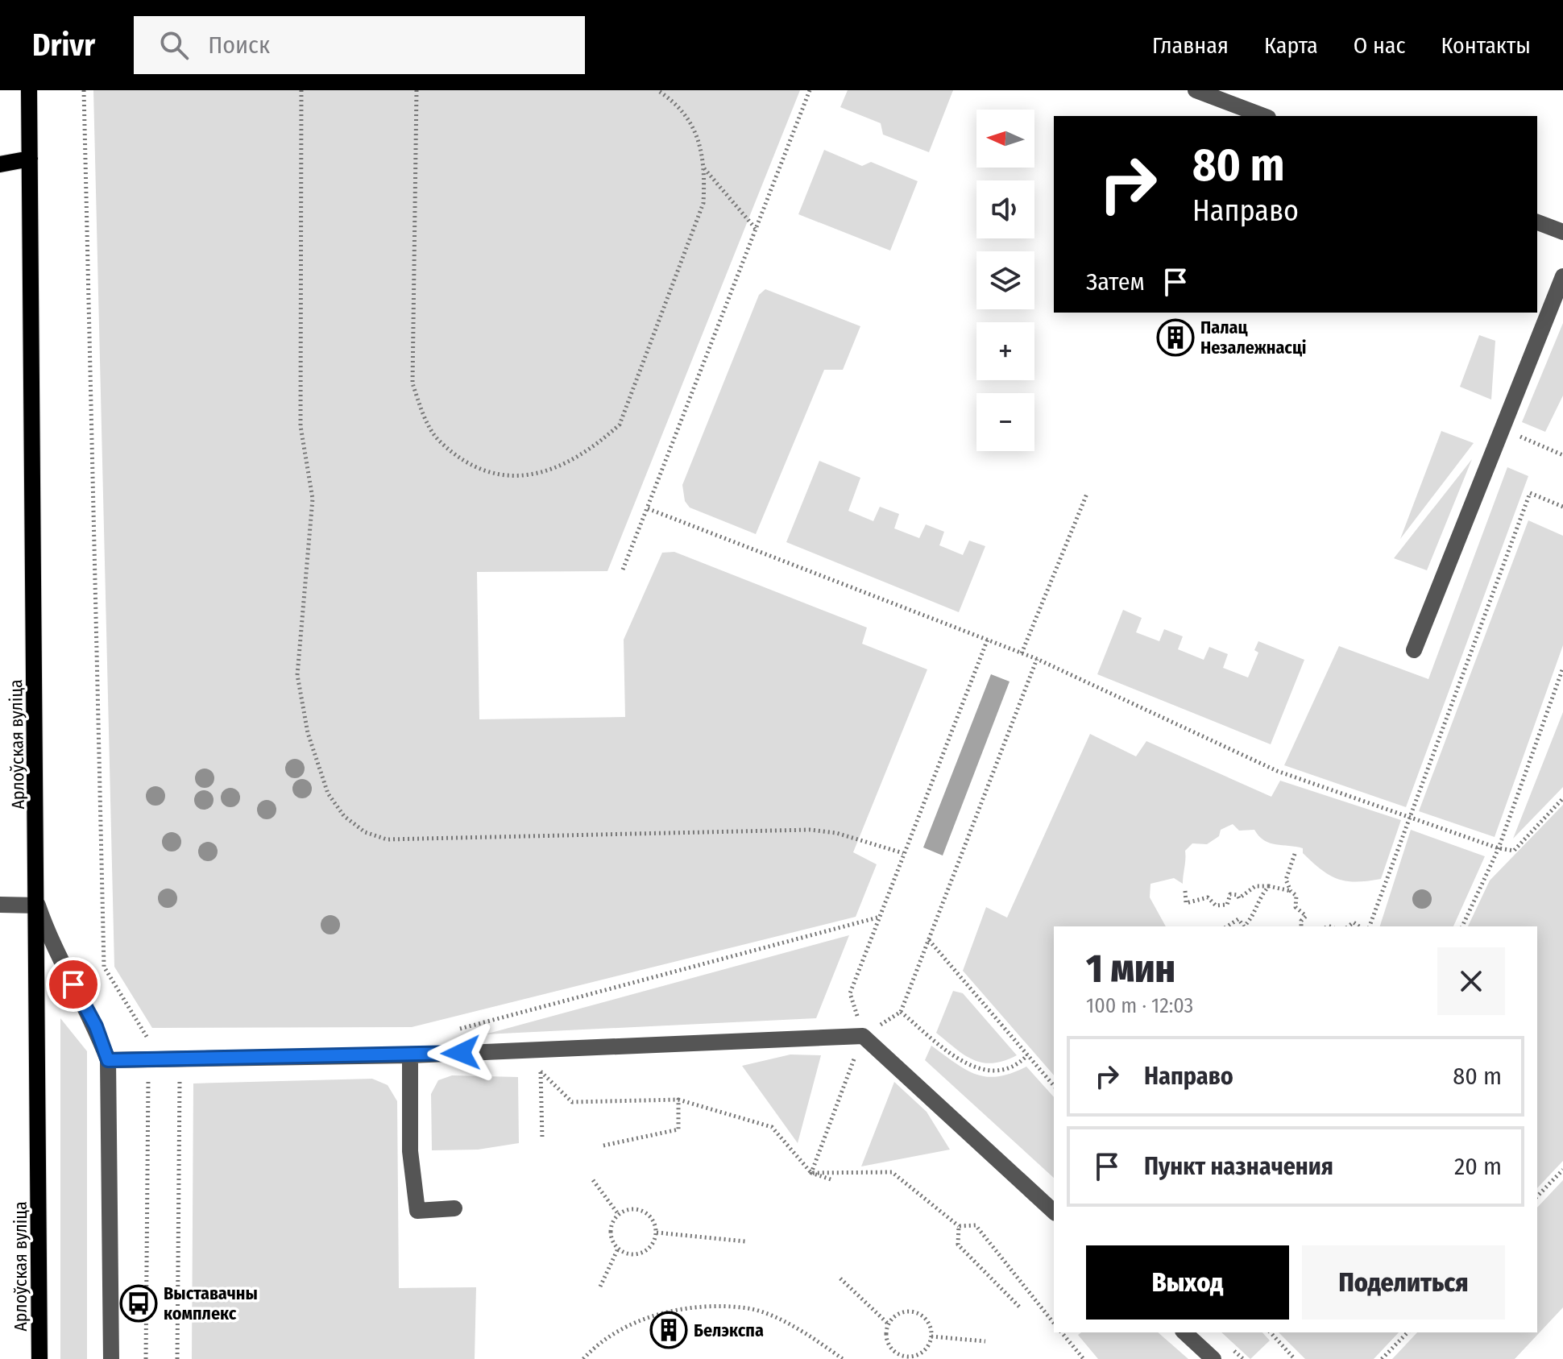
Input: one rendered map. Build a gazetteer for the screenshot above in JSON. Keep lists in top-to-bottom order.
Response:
{
  "streets": {
    "main road": ["Арлоўская вуліца"]
  },
  "places": {
    "building": ["Палац Незалежнасці", "Белэкспа"],
    "bus stop": ["Выставачны комплекс"]
  },
  "north": "left",
  "page": {
    "header": "Drivr",
    "search": "Поиск",
    "nav": [
      "Главная",
      "Карта",
      "О нас",
      "Контакты"
    ],
    "map_buttons": ["+", "−"],
    "turn": ["80 m", "Направо"],
    "then": "Затем",
    "heading": ["1 мин", "100 m · 12:03"],
    "list": [
      {
        "name": "Направо",
        "value": "80 m"
      },
      {
        "name": "Пункт назначения",
        "value": "20 m"
      }
    ],
    "buttons": ["Выход", "Поделиться"]
  }
}
